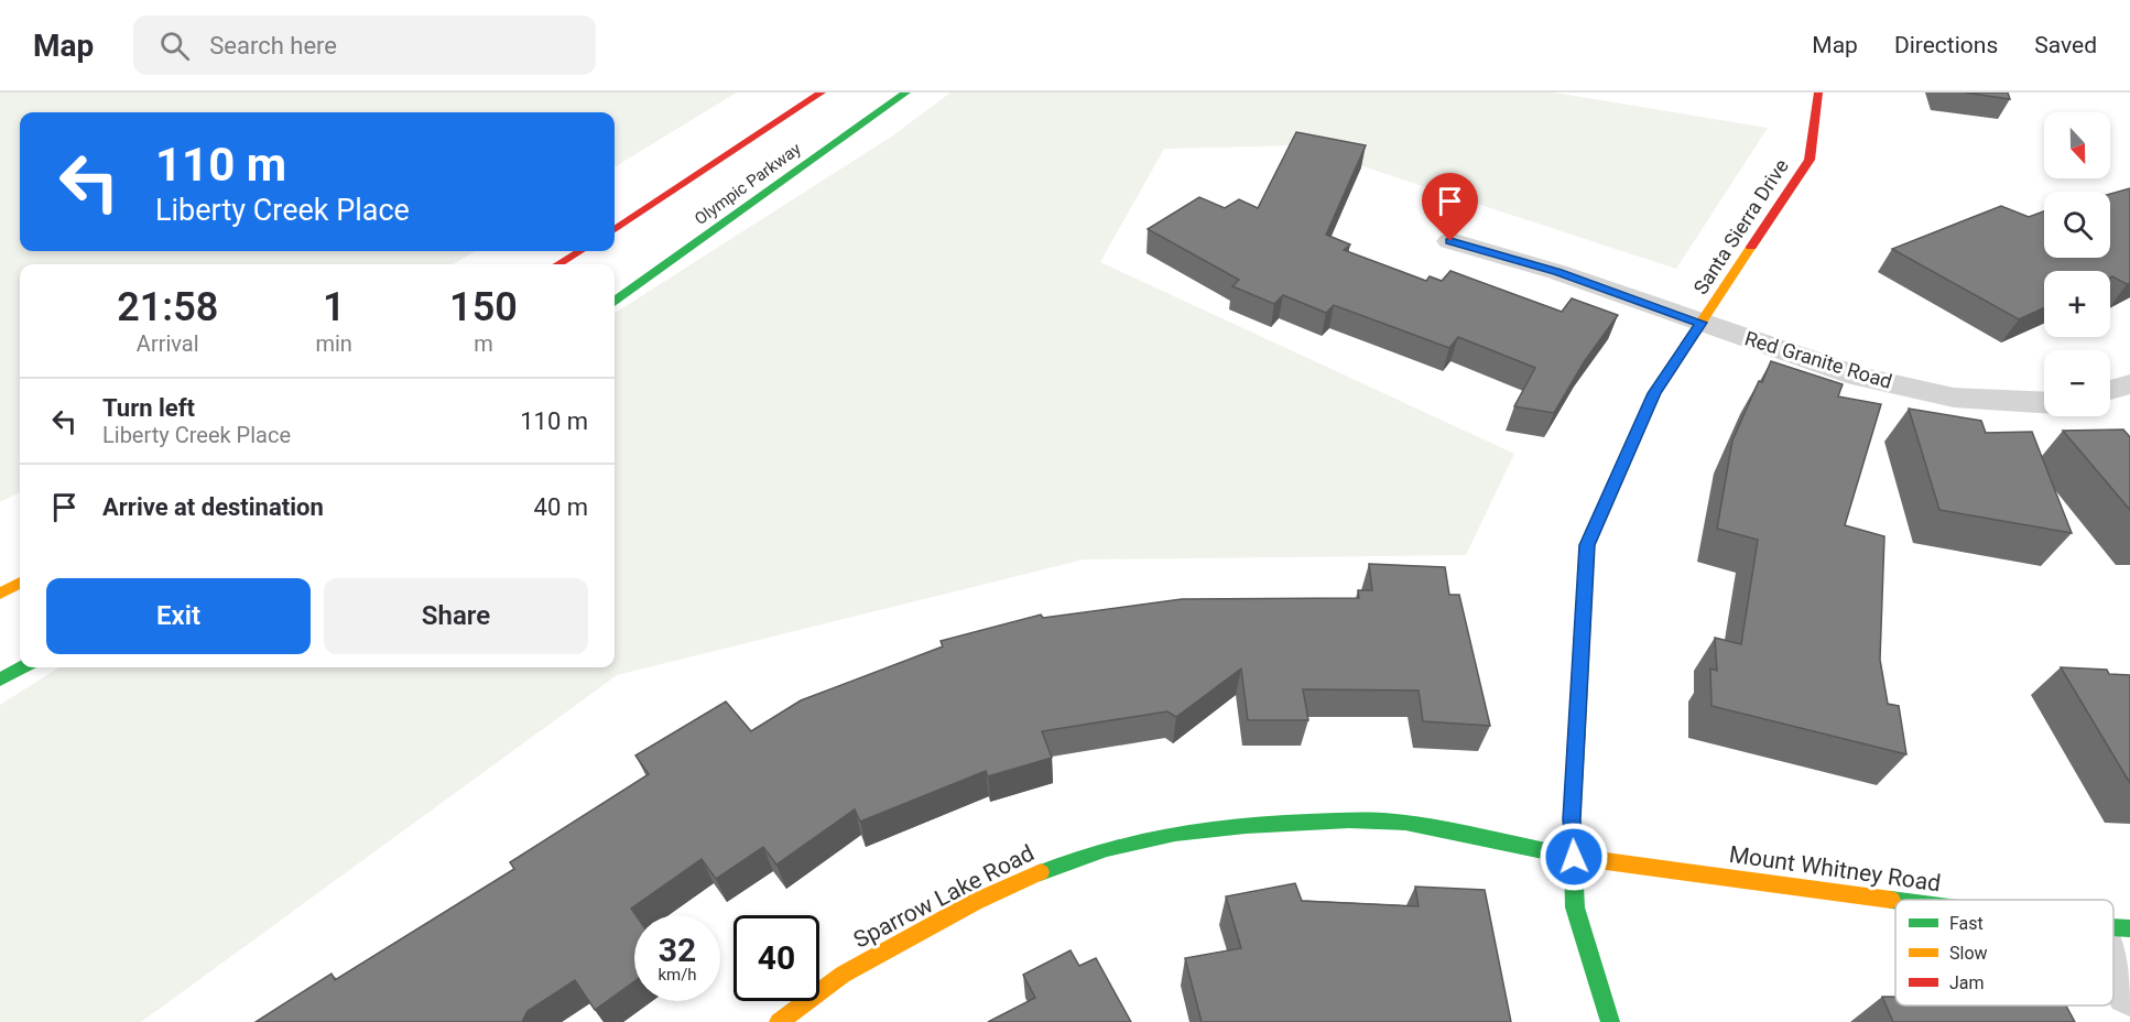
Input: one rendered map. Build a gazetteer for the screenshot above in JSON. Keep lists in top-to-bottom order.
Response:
{
  "streets": {
    "street": [
      "Olympic Parkway",
      "Santa Sierra Drive",
      "Red Granite Road",
      "Mount Whitney Road",
      "Sparrow Lake Road"
    ]
  },
  "crossings": [
    ["Santa Sierra Drive", "Red Granite Road"],
    ["Santa Sierra Drive", "Mount Whitney Road"],
    ["Santa Sierra Drive", "Sparrow Lake Road"],
    ["Mount Whitney Road", "Sparrow Lake Road"]
  ],
  "legend": ["Fast", "Slow", "Jam"],
  "north": "bottom",
  "page": {
    "header": "Map",
    "search": "Search here",
    "nav": ["Map", "Directions", "Saved"],
    "map_buttons": ["+", "−"],
    "turn": ["110 m", "Liberty Creek Place"],
    "eta": [
      "21:58",
      "Arrival",
      "1",
      "min",
      "150",
      "m"
    ],
    "list": [
      {
        "name": "Turn left",
        "note": "Liberty Creek Place",
        "value": "110 m"
      },
      {
        "name": "Arrive at destination",
        "value": "40 m"
      }
    ],
    "buttons": ["Exit", "Share"],
    "speed": "32 km/h",
    "limit": "40"
  }
}
